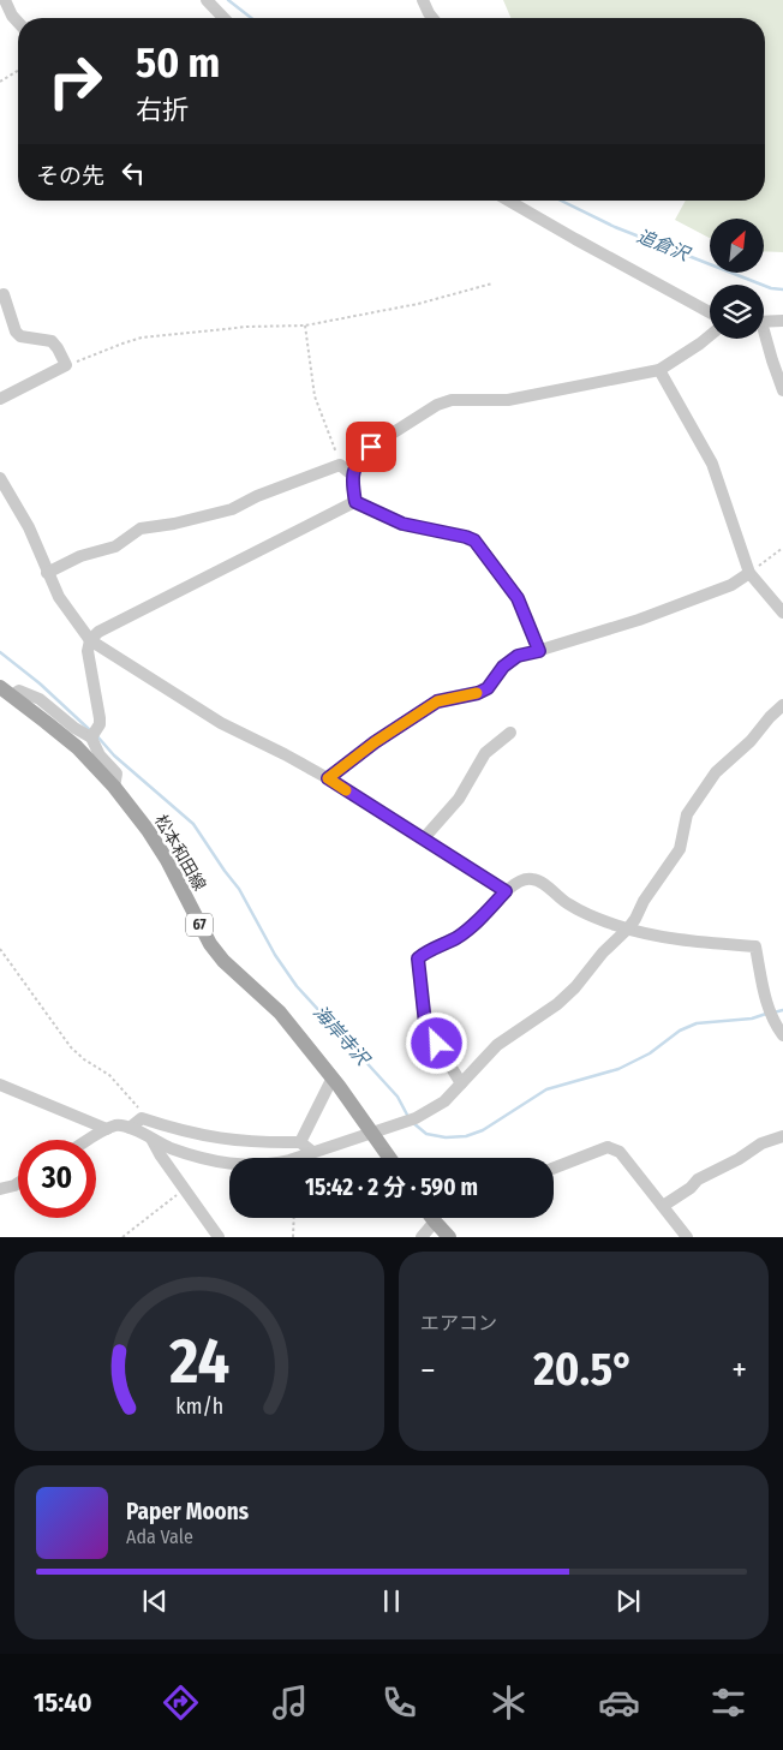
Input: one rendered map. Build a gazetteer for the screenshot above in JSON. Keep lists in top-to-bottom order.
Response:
{
  "streets": {
    "main road": ["松本和田線", "67"]
  },
  "water": ["追倉沢", "海岸寺沢"],
  "north": "top right",
  "page": {
    "turn": ["50 m", "右折"],
    "then": "その先",
    "limit": "30",
    "trip": "15:42 · 2 分 · 590 m",
    "tile": "エアコン",
    "heat": ["−", "20.5°", "+"],
    "song": ["Paper Moons", "Ada Vale"],
    "tabs": "15:40",
    "gauge": ["24", "km/h"]
  }
}
